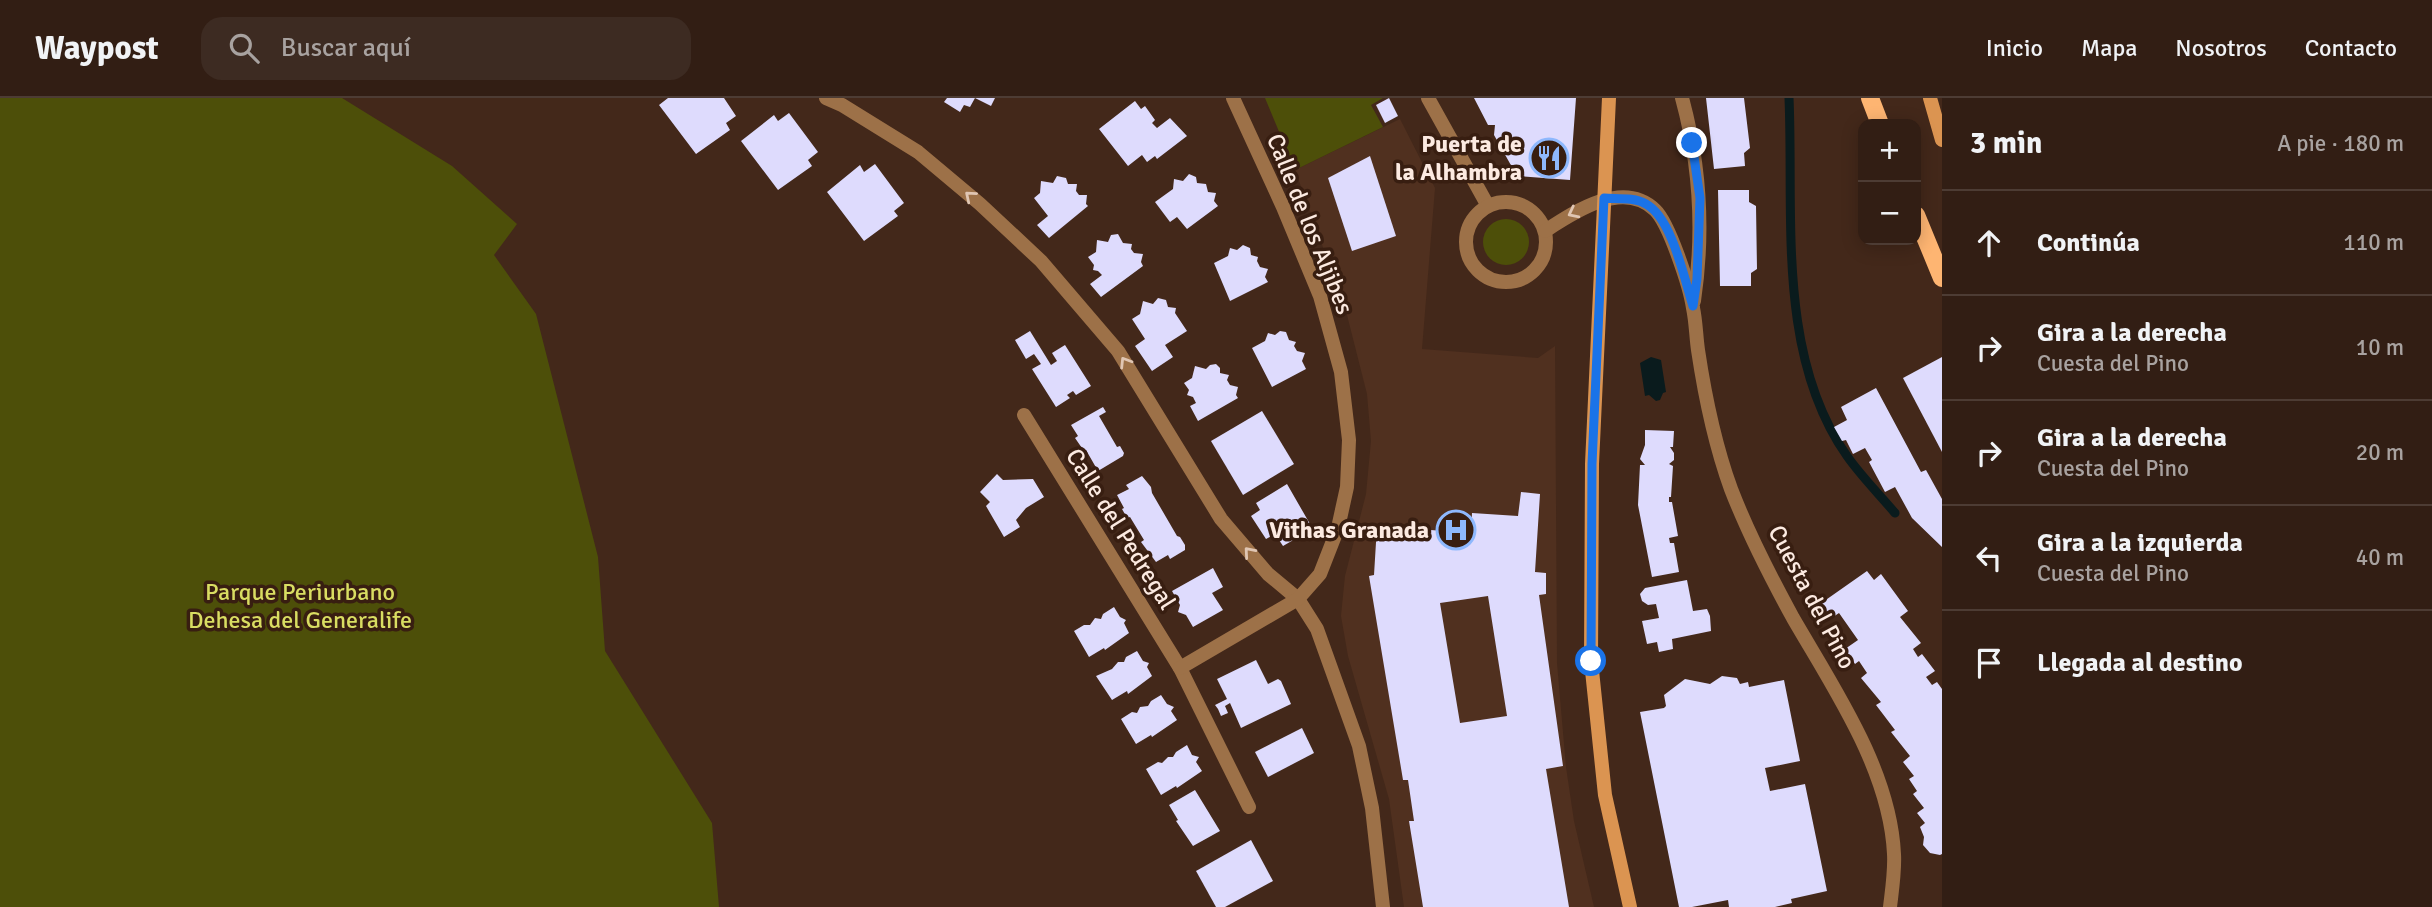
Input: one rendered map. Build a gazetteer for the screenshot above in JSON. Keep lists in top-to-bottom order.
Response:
{
  "streets": {
    "street": ["Calle de los Aljibes", "Calle del Pedregal", "Cuesta del Pino"]
  },
  "parks": ["Parque Periurbano Dehesa del Generalife"],
  "places": {
    "restaurant": ["Puerta de la Alhambra"],
    "hospital": ["Vithas Granada"]
  },
  "page": {
    "header": "Waypost",
    "search": "Buscar aquí",
    "nav": [
      "Inicio",
      "Mapa",
      "Nosotros",
      "Contacto"
    ],
    "heading": ["3 min", "A pie · 180 m"],
    "map_buttons": ["+", "−"],
    "list": [
      ["Continúa", "110 m"],
      ["Gira a la derecha", "Cuesta del Pino", "10 m"],
      ["Gira a la derecha", "Cuesta del Pino", "20 m"],
      ["Gira a la izquierda", "Cuesta del Pino", "40 m"],
      "Llegada al destino"
    ]
  }
}
